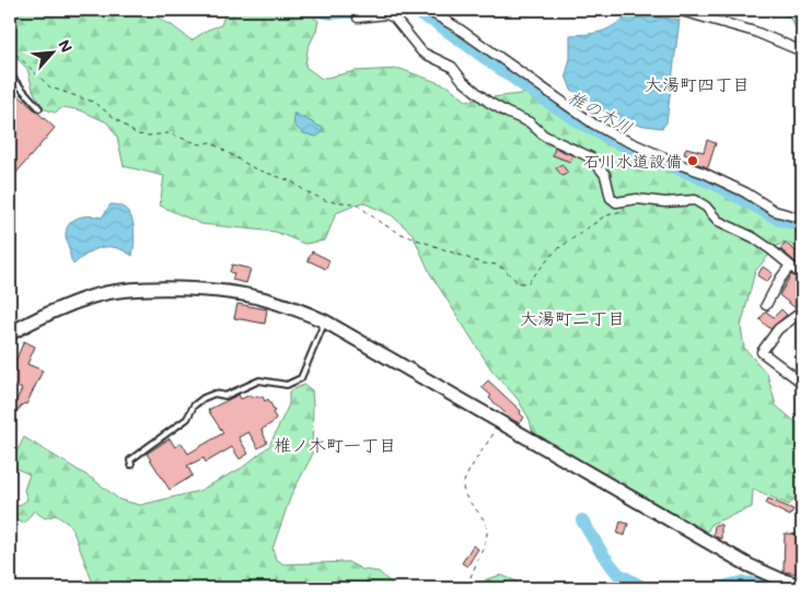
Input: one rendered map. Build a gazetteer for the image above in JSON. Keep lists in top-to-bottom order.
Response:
{
  "districts": ["大湯町四丁目", "大湯町二丁目", "椎ノ木町一丁目"],
  "water": ["椎の木川"],
  "places": ["石川水道設備"],
  "north": "top right"
}
